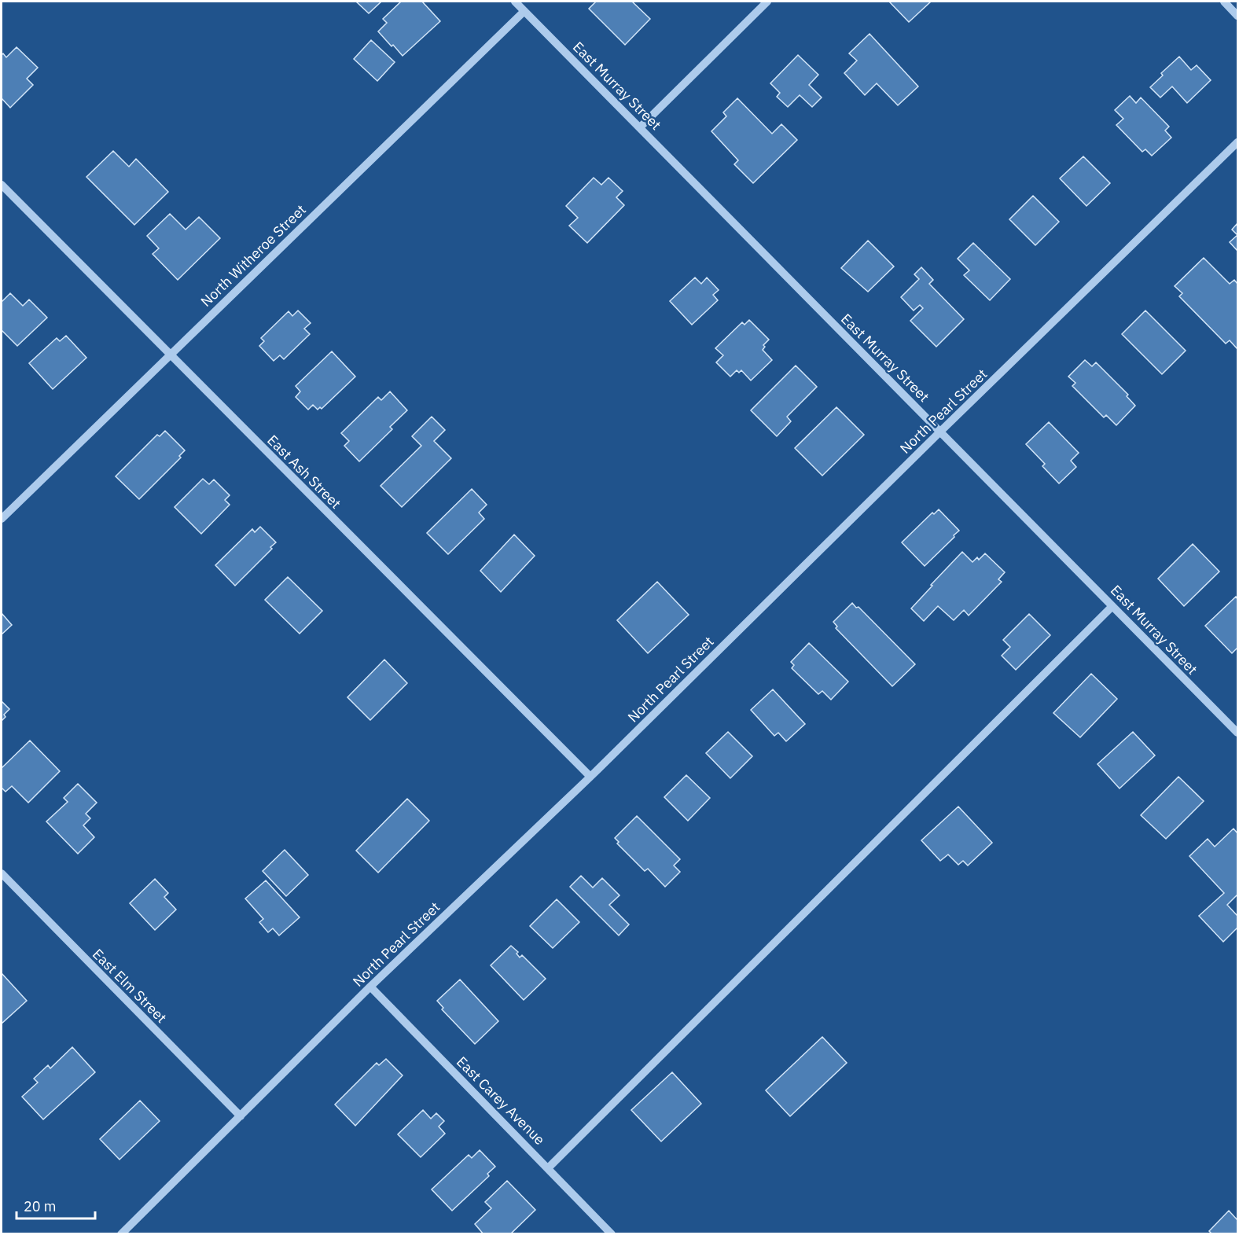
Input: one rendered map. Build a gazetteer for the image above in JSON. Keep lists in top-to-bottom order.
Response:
{
  "streets": {
    "street": [
      "East Murray Street",
      "North Witheroe Street",
      "North Pearl Street",
      "East Ash Street",
      "East Elm Street",
      "East Carey Avenue"
    ]
  },
  "crossings": [
    ["East Murray Street", "North Witheroe Street"],
    ["East Murray Street", "North Pearl Street"],
    ["North Witheroe Street", "East Ash Street"],
    ["North Pearl Street", "East Ash Street"],
    ["North Pearl Street", "East Elm Street"],
    ["North Pearl Street", "East Carey Avenue"]
  ],
  "scale_bar": "20 m"
}
